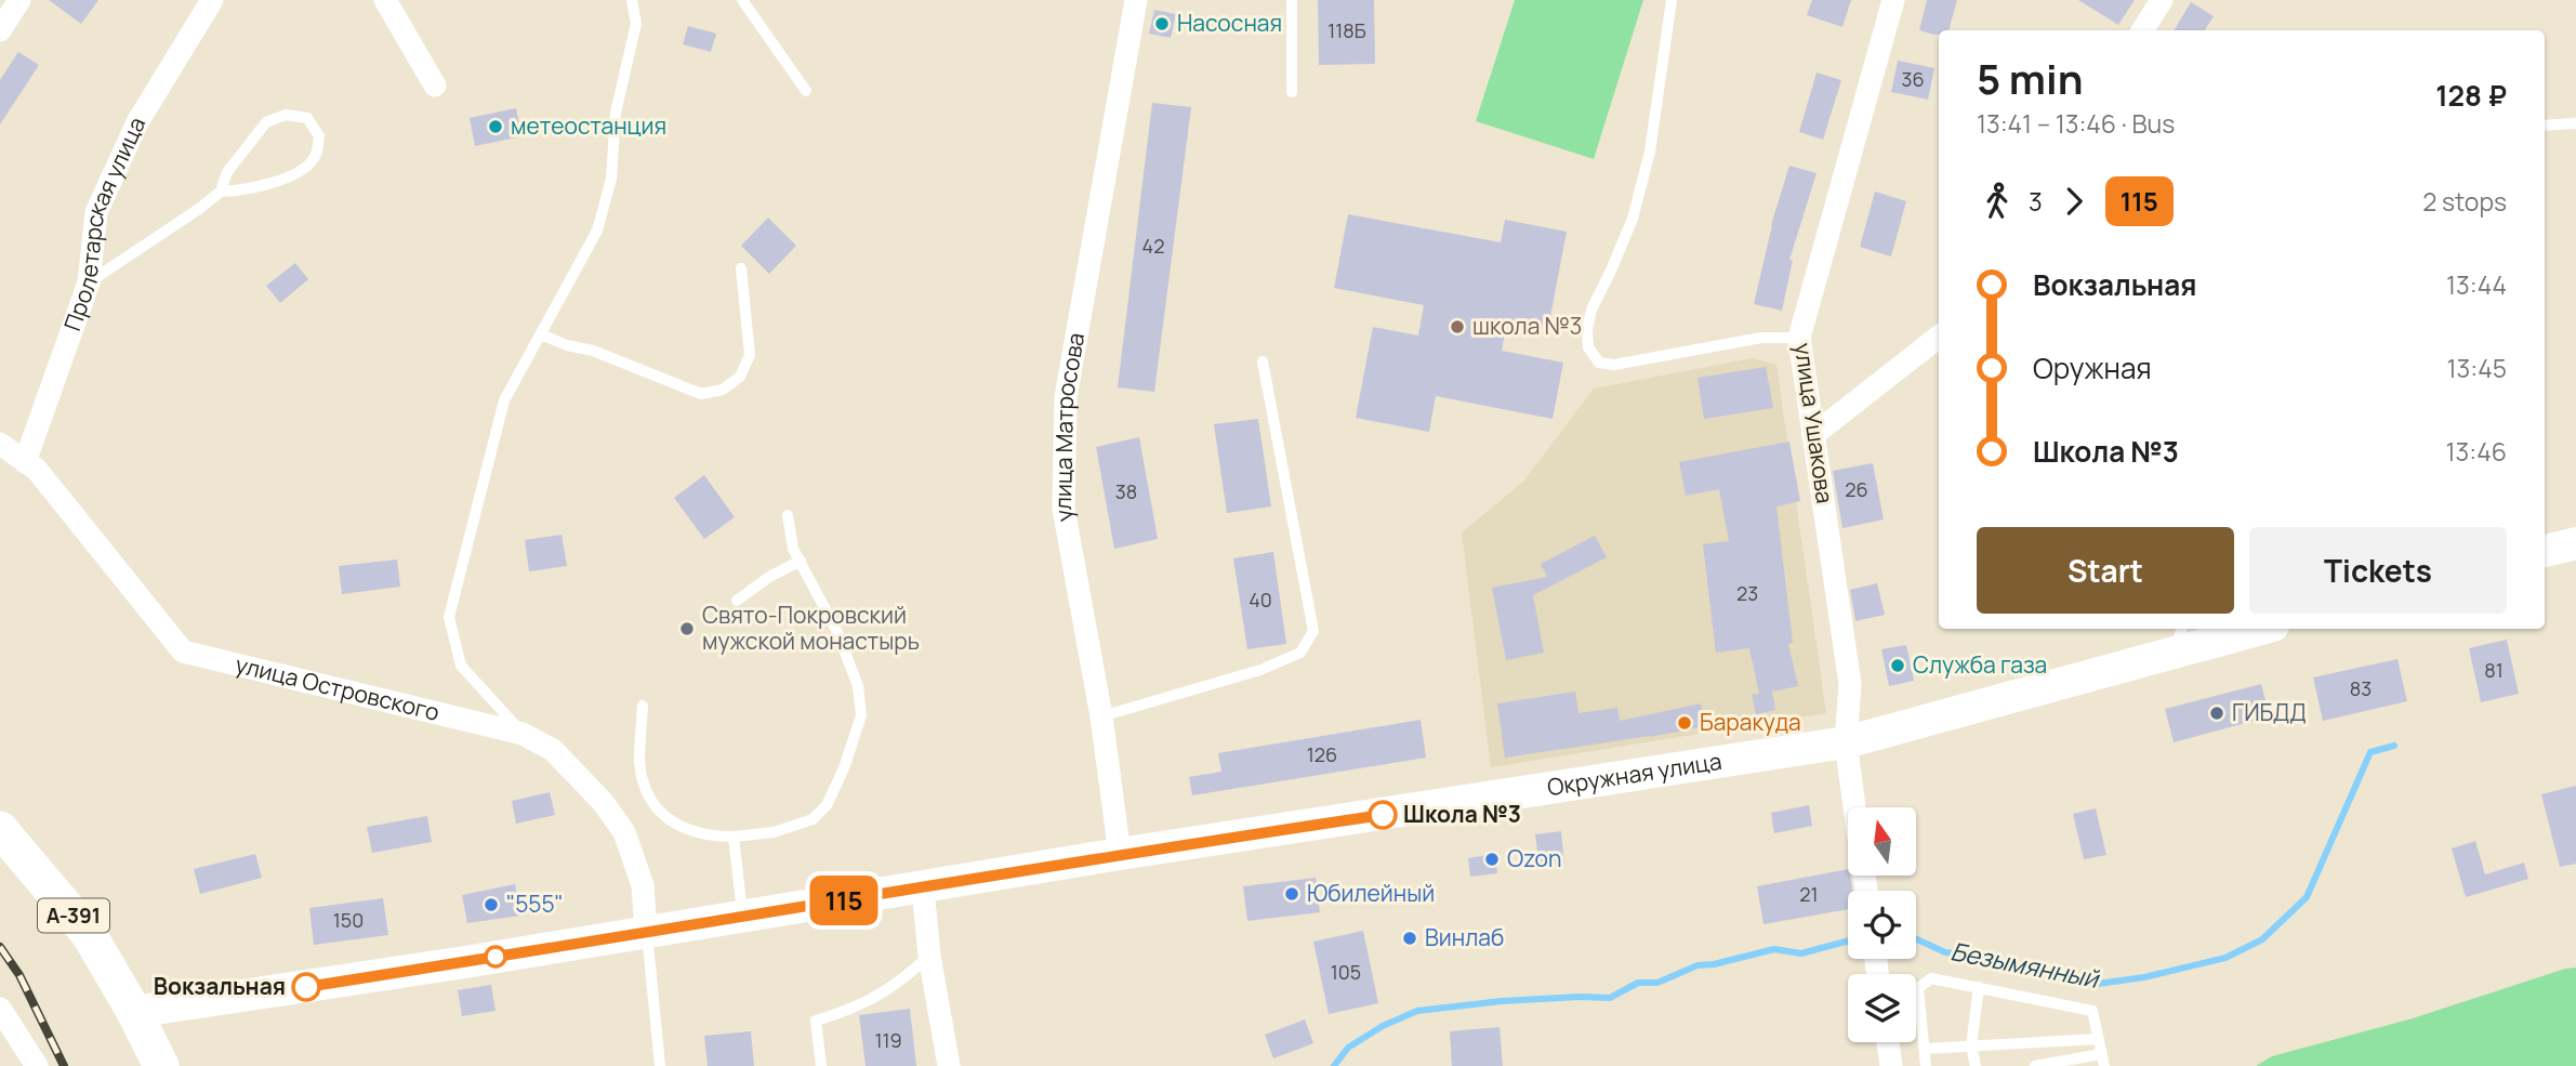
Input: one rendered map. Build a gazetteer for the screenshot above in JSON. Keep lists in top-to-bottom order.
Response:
{
  "streets": {
    "main road": ["Окружная улица", "А-391"],
    "street": [
      "Пролетарская улица",
      "улица Ушакова",
      "улица Матросова",
      "улица Островского"
    ]
  },
  "crossings": [
    ["Пролетарская улица", "улица Островского"],
    ["улица Ушакова", "Окружная улица"],
    ["улица Матросова", "Окружная улица"],
    ["улица Островского", "Окружная улица"],
    ["Окружная улица", "А-391"]
  ],
  "water": ["Безымянный"],
  "places": [
    "Насосная",
    "метеостанция",
    "школа №3",
    "Свято-Покровский мужской монастырь",
    "Служба газа",
    "ГИБДД",
    "Баракуда",
    "Школа №3",
    "Ozon",
    "Юбилейный",
    "\"555\"",
    "Винлаб",
    "Вокзальная"
  ],
  "lines": ["bus line 115"],
  "house_numbers": [
    "118Б",
    "36",
    "42",
    "26",
    "38",
    "23",
    "40",
    "81",
    "83",
    "126",
    "21",
    "150",
    "105",
    "119"
  ],
  "north": "top",
  "page": {
    "on_map": "115",
    "heading": ["5 min", "13:41 – 13:46 · Bus", "128 ₽"],
    "legs": ["3", "115", "2 stops"],
    "list": [
      {
        "name": "Вокзальная",
        "value": "13:44"
      },
      {
        "name": "Оружная",
        "value": "13:45"
      },
      {
        "name": "Школа №3",
        "value": "13:46"
      }
    ],
    "buttons": ["Start", "Tickets"]
  }
}
